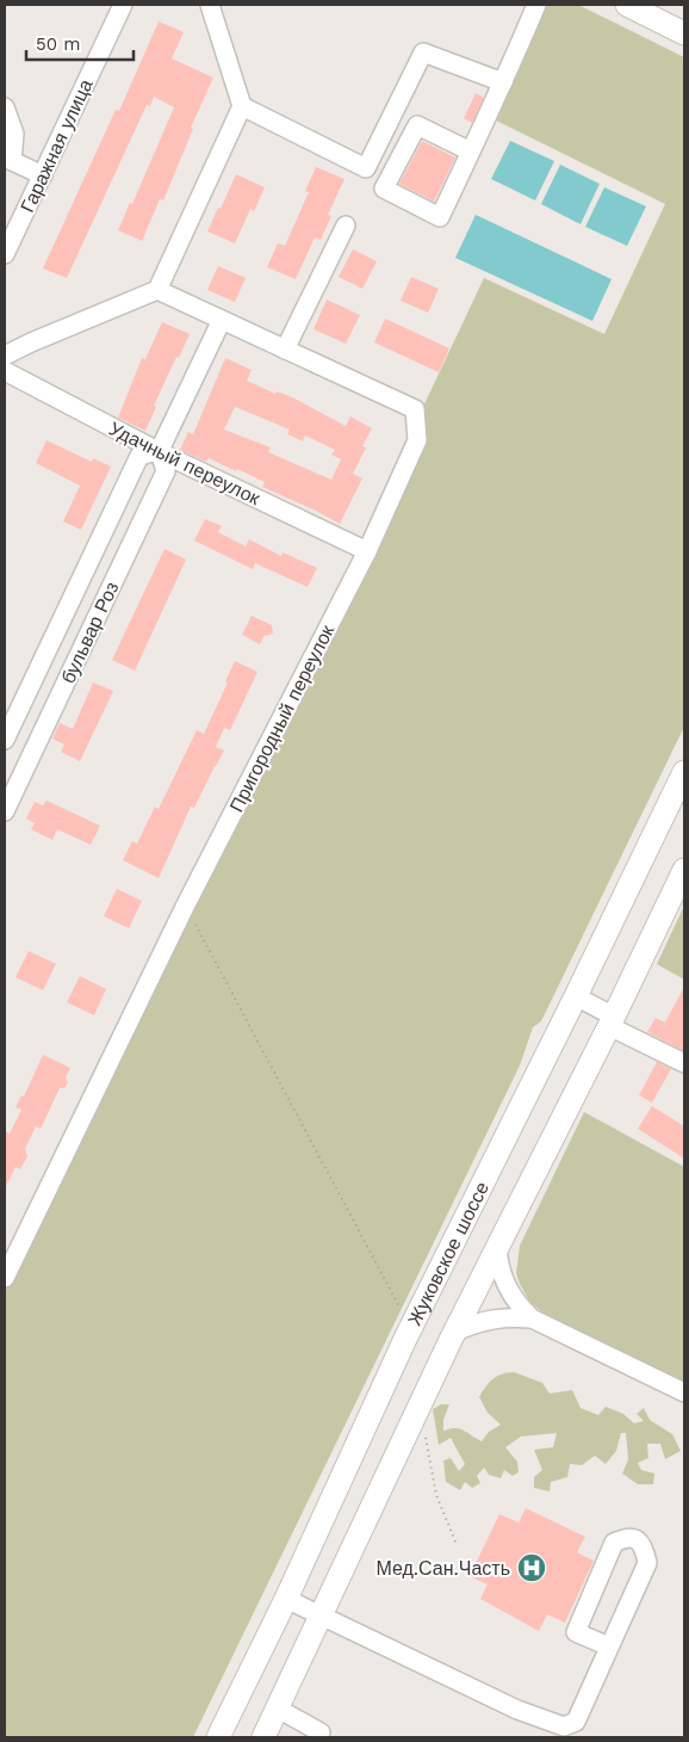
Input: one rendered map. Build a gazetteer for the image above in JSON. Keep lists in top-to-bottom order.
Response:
{
  "streets": {
    "main road": ["Жуковское шоссе"],
    "street": [
      "Гаражная улица",
      "Удачный переулок",
      "бульвар Роз",
      "Пригородный переулок"
    ]
  },
  "crossings": [
    ["Удачный переулок", "бульвар Роз"],
    ["Удачный переулок", "Пригородный переулок"]
  ],
  "places": {
    "hospital": ["Мед.Сан.Часть"]
  },
  "scale_bar": "50 m"
}
